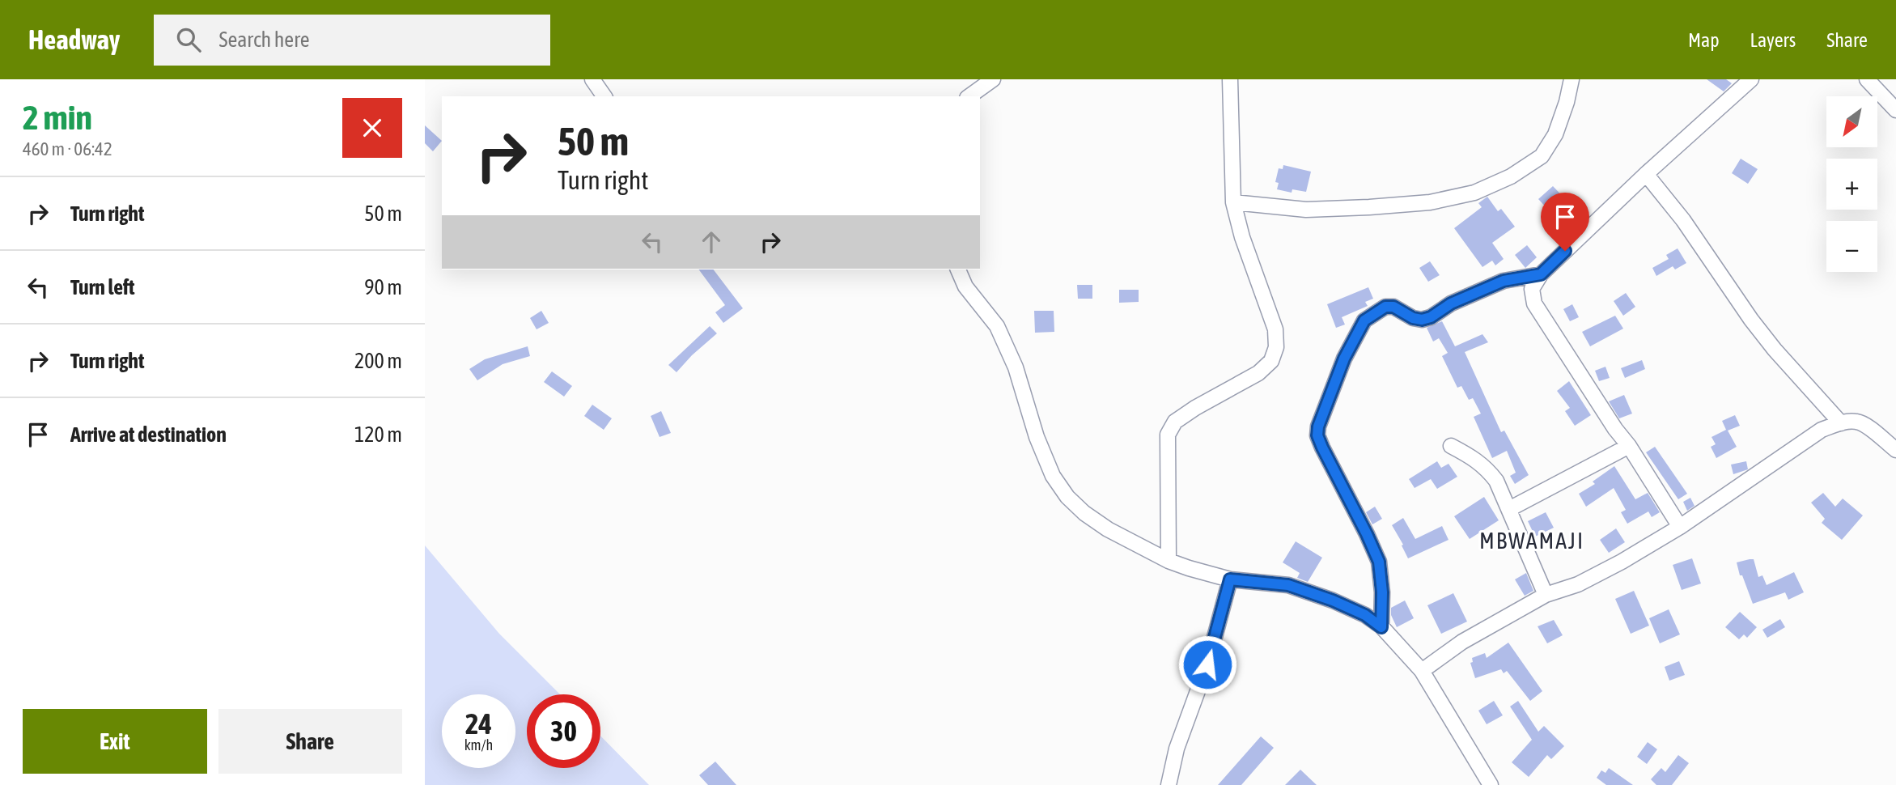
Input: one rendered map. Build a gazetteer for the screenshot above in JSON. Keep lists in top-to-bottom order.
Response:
{
  "districts": ["MBWAMAJI"],
  "north": "bottom left",
  "page": {
    "header": "Headway",
    "search": "Search here",
    "nav": ["Map", "Layers", "Share"],
    "heading": ["2 min", "460 m · 06:42"],
    "map_buttons": ["+", "−"],
    "turn": ["50 m", "Turn right"],
    "list": [
      {
        "name": "Turn right",
        "value": "50 m"
      },
      {
        "name": "Turn left",
        "value": "90 m"
      },
      {
        "name": "Turn right",
        "value": "200 m"
      },
      {
        "name": "Arrive at destination",
        "value": "120 m"
      }
    ],
    "speed": "24 km/h",
    "limit": "30",
    "buttons": ["Exit", "Share"]
  }
}
